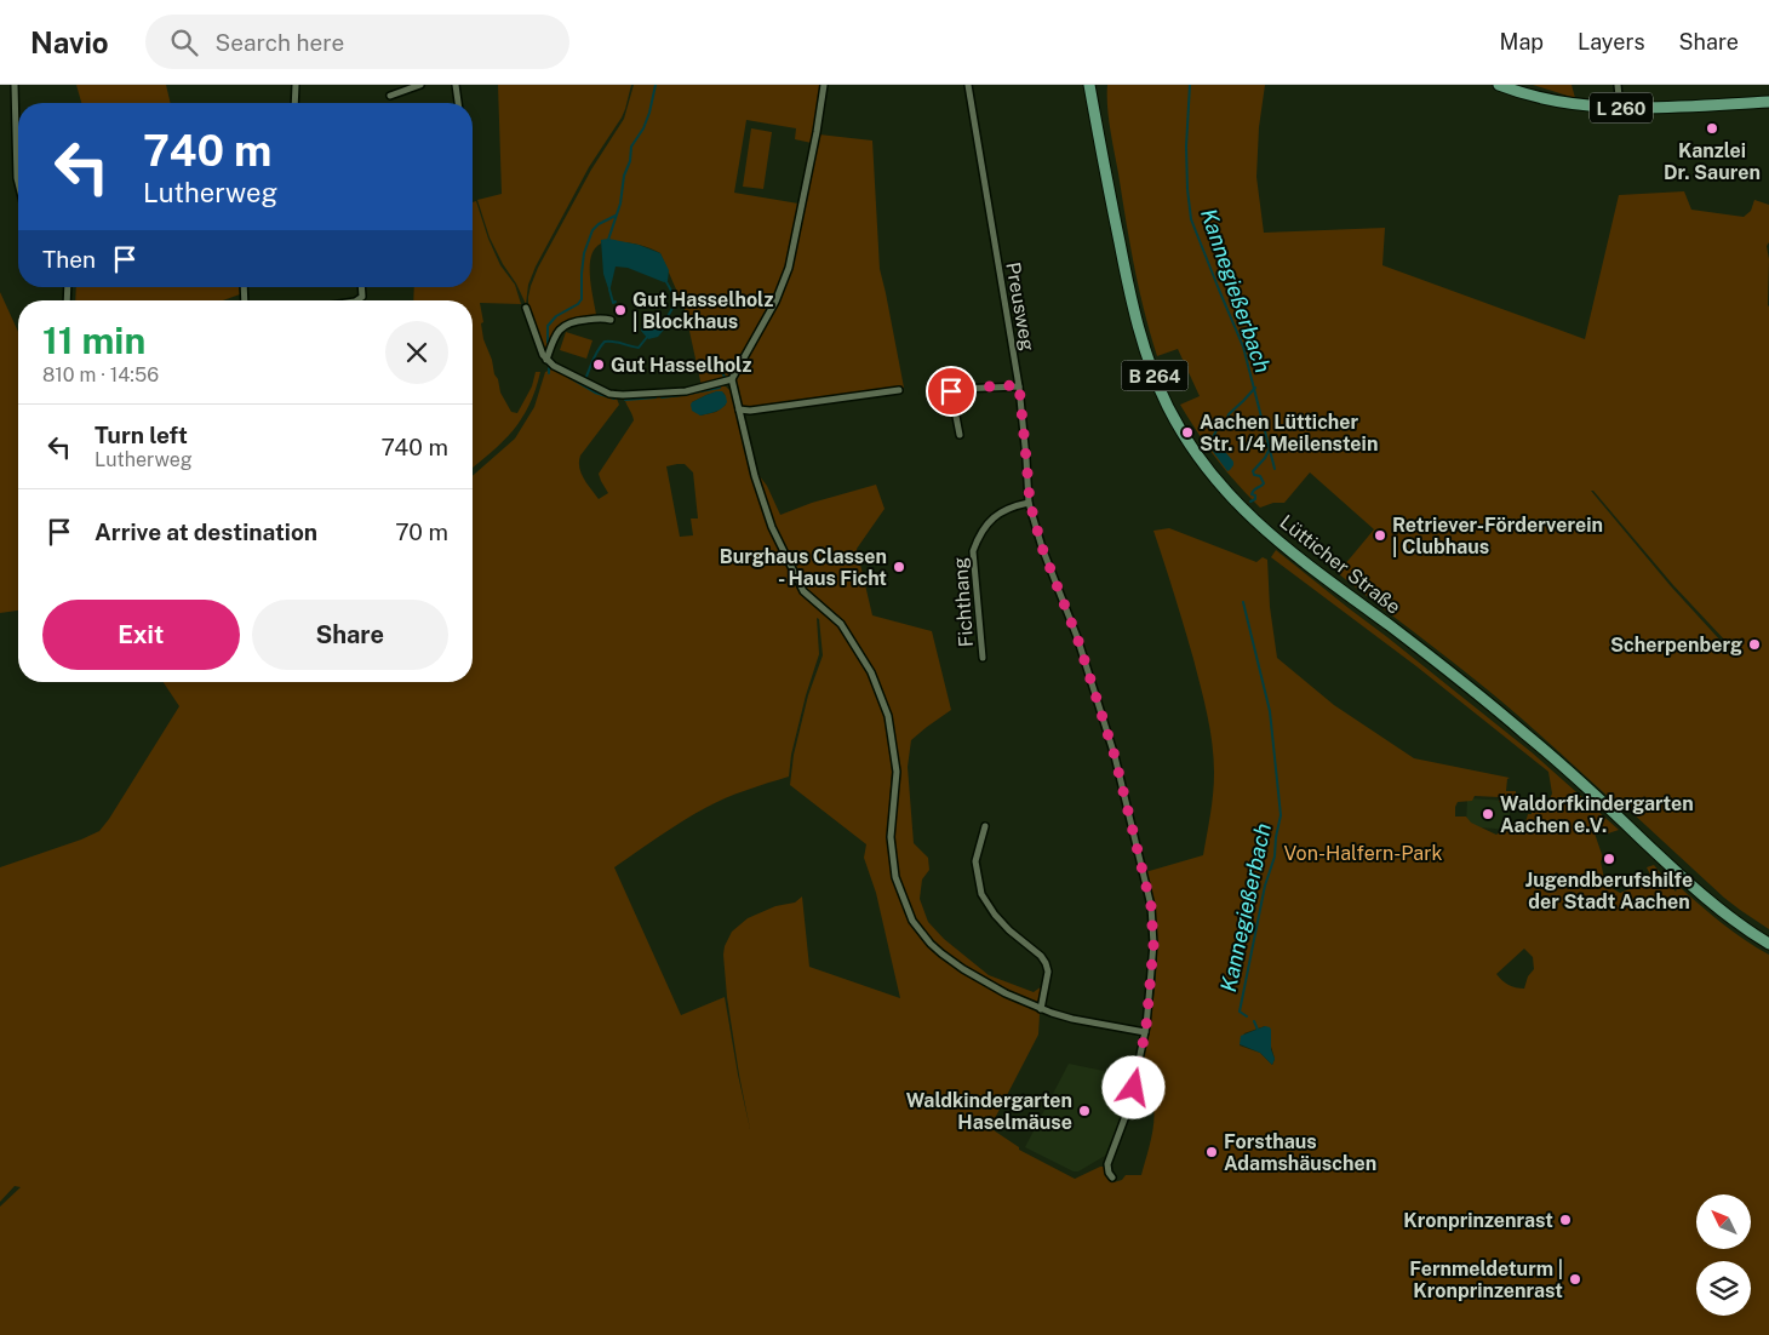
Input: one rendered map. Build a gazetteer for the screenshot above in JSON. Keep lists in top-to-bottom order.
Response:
{
  "streets": {
    "main road": ["L 260", "B 264", "Lütticher Straße"],
    "street": ["Preusweg", "Fichthang"]
  },
  "crossings": [
    ["Preusweg", "Fichthang"]
  ],
  "water": ["Kannegießerbach"],
  "parks": ["Von-Halfern-Park"],
  "places": [
    "Kanzlei Dr. Sauren",
    "Gut Hasselholz | Blockhaus",
    "Gut Hasselholz",
    "Aachen Lütticher Str. 1/4 Meilenstein",
    "Retriever-Förderverein | Clubhaus",
    "Burghaus Classen - Haus Ficht",
    "Scherpenberg",
    "Waldorfkindergarten Aachen e.V.",
    "Jugendberufshilfe der Stadt Aachen",
    "Waldkindergarten Haselmäuse",
    "Forsthaus Adamshäuschen",
    "Kronprinzenrast",
    "Fernmeldeturm | Kronprinzenrast"
  ],
  "north": "top left",
  "page": {
    "header": "Navio",
    "search": "Search here",
    "nav": ["Map", "Layers", "Share"],
    "turn": ["740 m", "Lutherweg"],
    "then": "Then",
    "heading": ["11 min", "810 m · 14:56"],
    "list": [
      {
        "name": "Turn left",
        "note": "Lutherweg",
        "value": "740 m"
      },
      {
        "name": "Arrive at destination",
        "value": "70 m"
      }
    ],
    "buttons": ["Exit", "Share"]
  }
}
